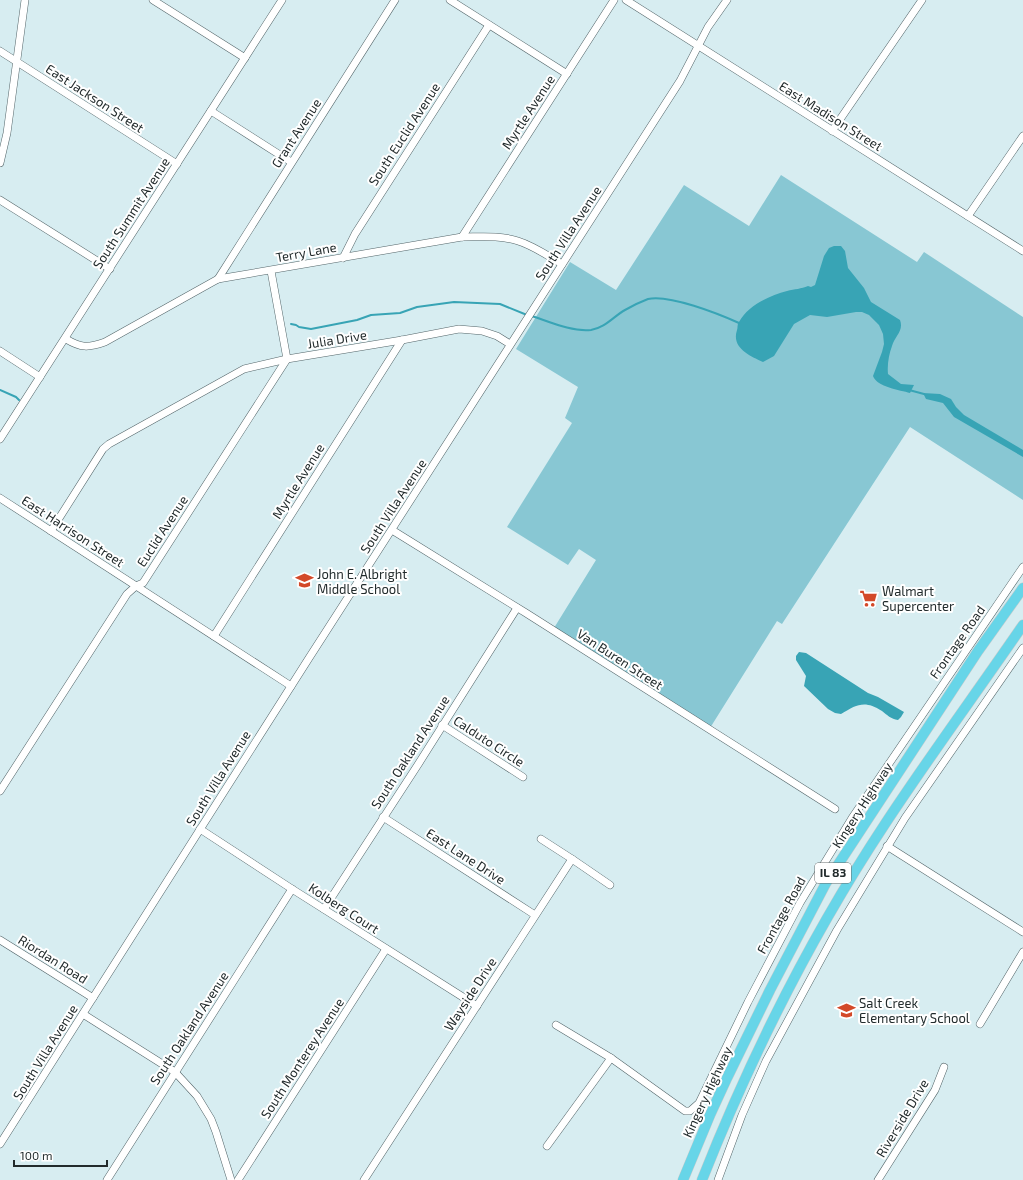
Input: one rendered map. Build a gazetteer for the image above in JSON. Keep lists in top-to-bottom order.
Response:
{
  "streets": {
    "highway": ["Kingery Highway", "IL 83"],
    "street": [
      "East Jackson Street",
      "Myrtle Avenue",
      "East Madison Street",
      "Grant Avenue",
      "South Euclid Avenue",
      "South Summit Avenue",
      "South Villa Avenue",
      "Terry Lane",
      "Julia Drive",
      "East Harrison Street",
      "Euclid Avenue",
      "Frontage Road",
      "Van Buren Street",
      "Calduto Circle",
      "South Oakland Avenue",
      "East Lane Drive",
      "Kolberg Court",
      "Riordan Road",
      "Wayside Drive",
      "South Monterey Avenue",
      "Riverside Drive"
    ]
  },
  "crossings": [
    ["East Jackson Street", "South Summit Avenue"],
    ["Myrtle Avenue", "Terry Lane"],
    ["Myrtle Avenue", "Julia Drive"],
    ["Myrtle Avenue", "East Harrison Street"],
    ["East Madison Street", "South Villa Avenue"],
    ["Grant Avenue", "Terry Lane"],
    ["South Euclid Avenue", "Terry Lane"],
    ["South Summit Avenue", "Terry Lane"],
    ["South Villa Avenue", "Terry Lane"],
    ["South Villa Avenue", "Julia Drive"],
    ["South Villa Avenue", "East Harrison Street"],
    ["South Villa Avenue", "Van Buren Street"],
    ["South Villa Avenue", "Kolberg Court"],
    ["South Villa Avenue", "Riordan Road"],
    ["Julia Drive", "East Harrison Street"],
    ["Julia Drive", "Euclid Avenue"],
    ["East Harrison Street", "Euclid Avenue"],
    ["Van Buren Street", "South Oakland Avenue"],
    ["Calduto Circle", "South Oakland Avenue"],
    ["South Oakland Avenue", "East Lane Drive"],
    ["South Oakland Avenue", "Kolberg Court"],
    ["East Lane Drive", "Wayside Drive"],
    ["Kolberg Court", "Wayside Drive"],
    ["Kolberg Court", "South Monterey Avenue"]
  ],
  "places": {
    "school or university": ["John E. Albright Middle School", "Salt Creek Elementary School"],
    "supermarket": ["Walmart Supercenter"]
  },
  "scale_bar": "100 m"
}
